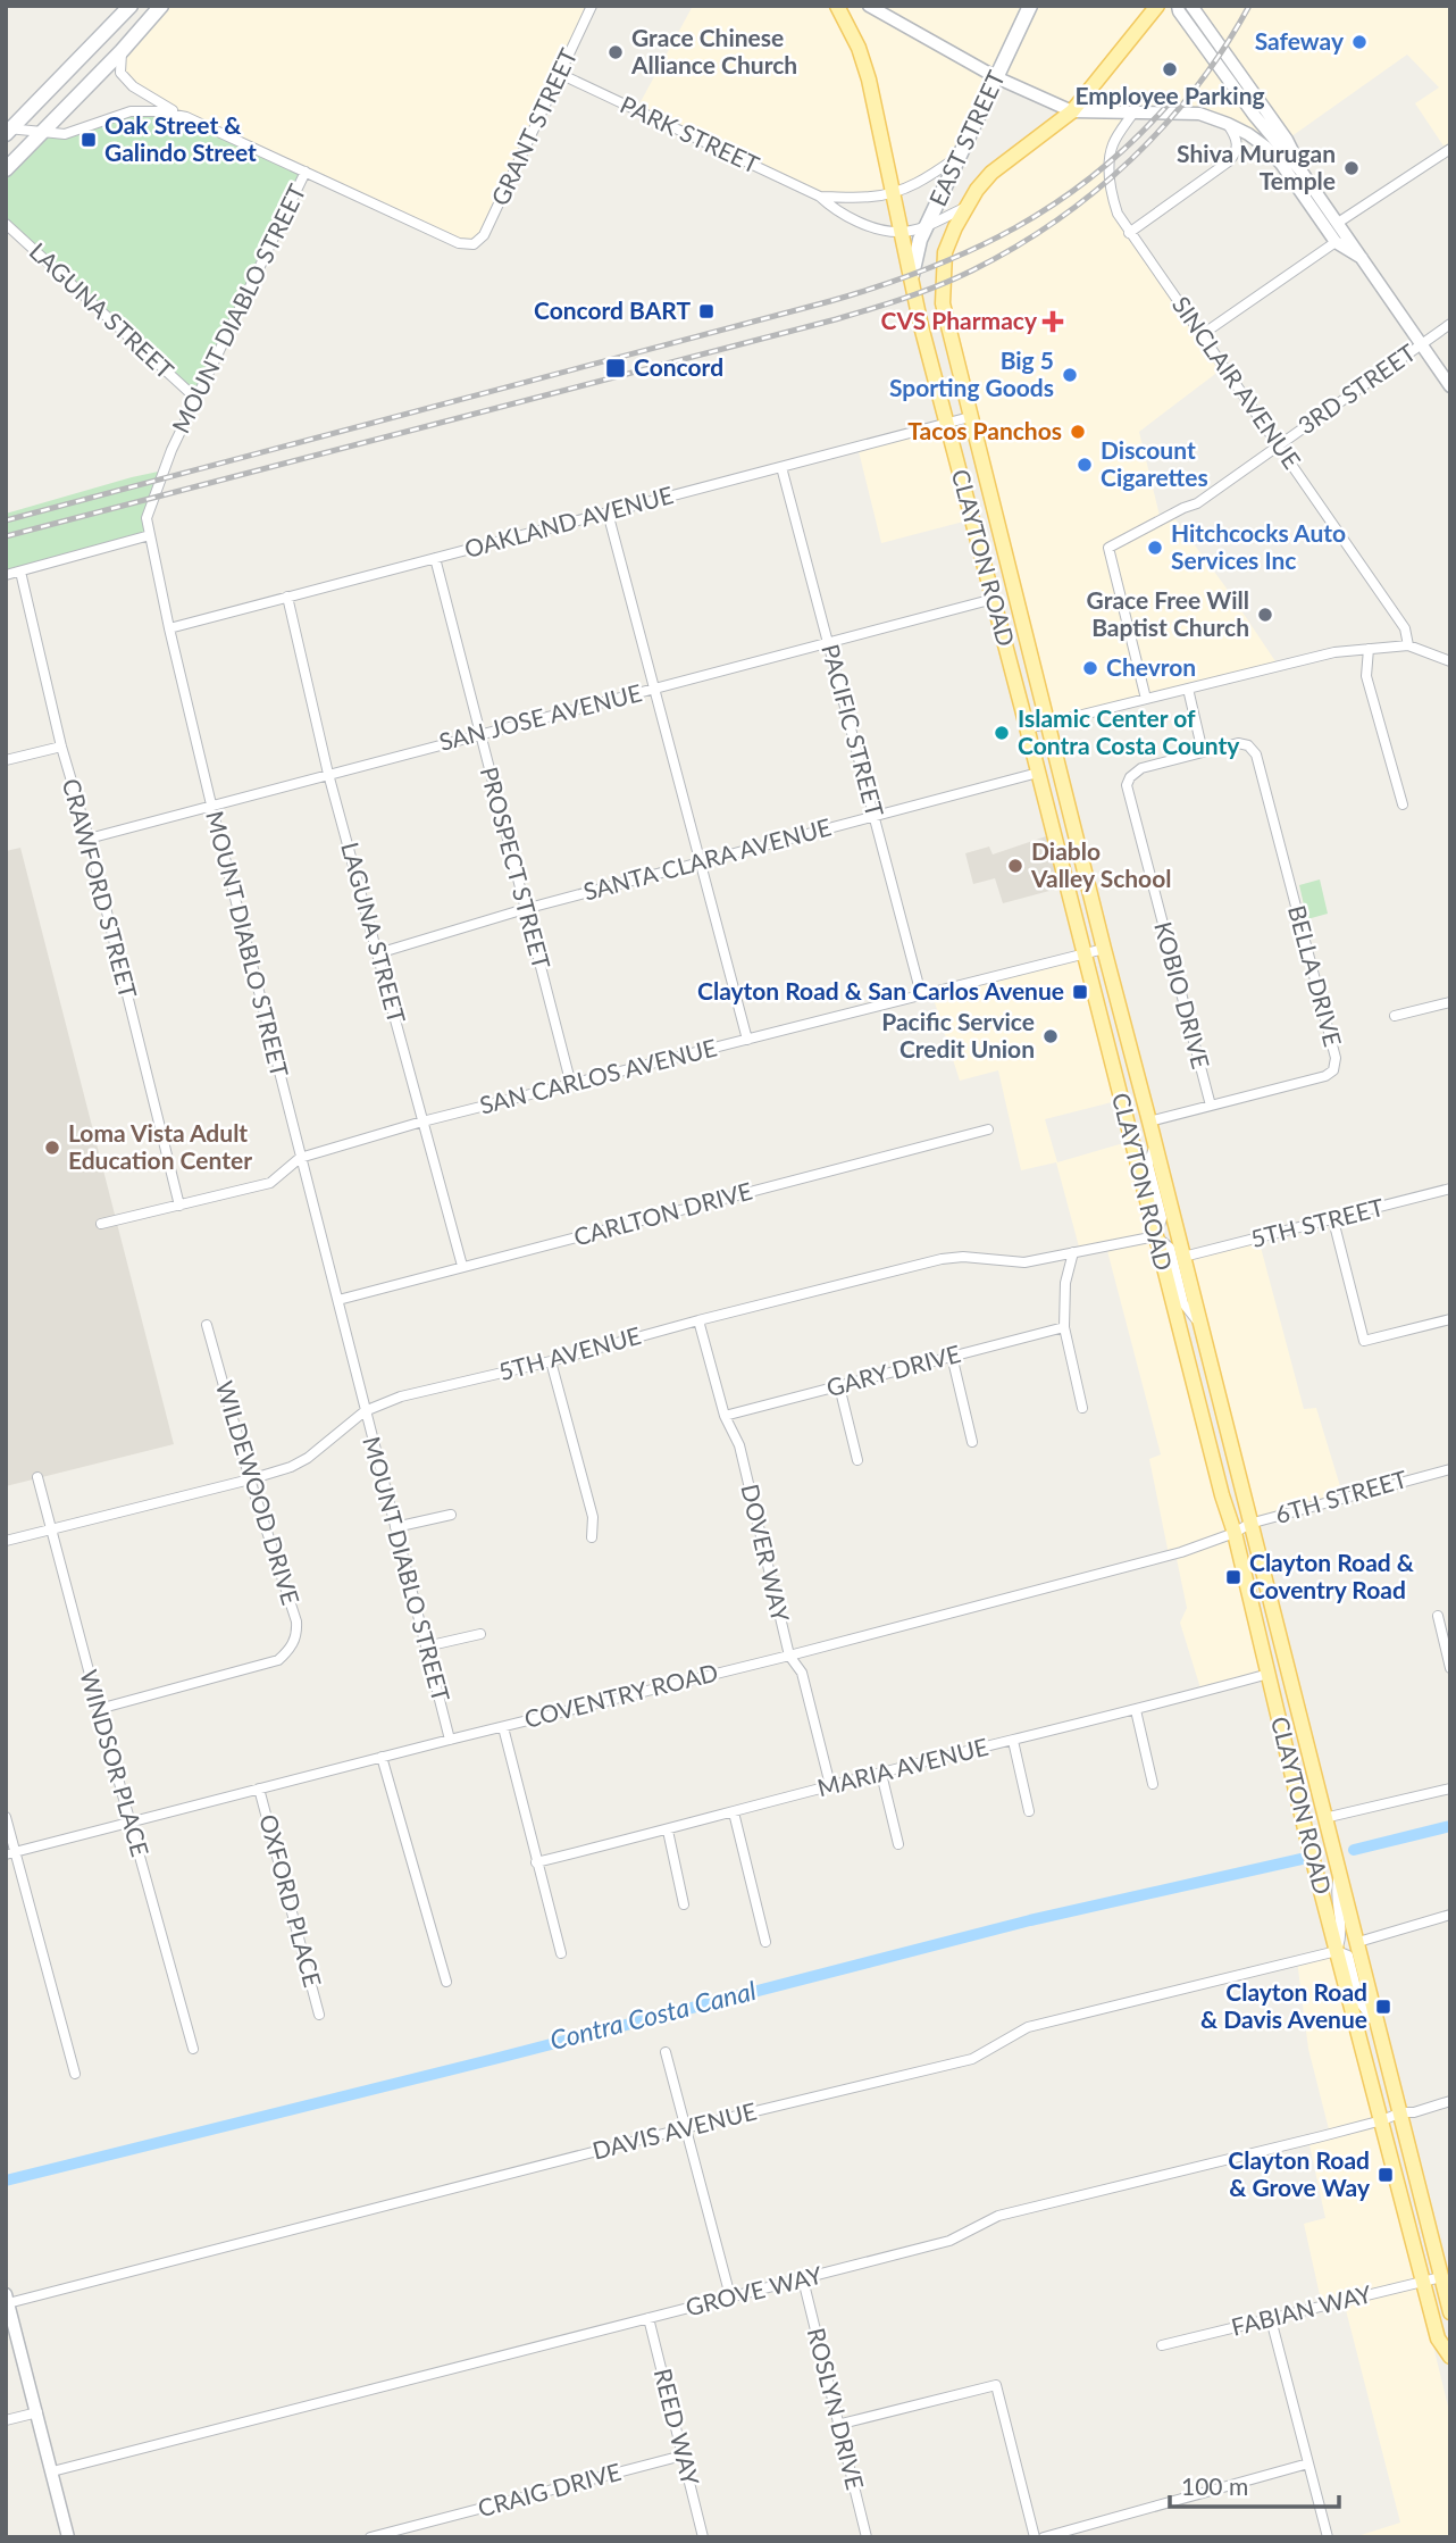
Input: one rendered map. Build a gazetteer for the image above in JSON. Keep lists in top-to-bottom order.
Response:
{
  "streets": {
    "main road": ["EAST STREET", "CLAYTON ROAD"],
    "street": [
      "GRANT STREET",
      "PARK STREET",
      "MOUNT DIABLO STREET",
      "LAGUNA STREET",
      "SINCLAIR AVENUE",
      "3RD STREET",
      "OAKLAND AVENUE",
      "SAN JOSE AVENUE",
      "PACIFIC STREET",
      "SANTA CLARA AVENUE",
      "PROSPECT STREET",
      "CRAWFORD STREET",
      "BELLA DRIVE",
      "KOBIO DRIVE",
      "SAN CARLOS AVENUE",
      "CARLTON DRIVE",
      "5TH STREET",
      "5TH AVENUE",
      "GARY DRIVE",
      "WILDEWOOD DRIVE",
      "6TH STREET",
      "DOVER WAY",
      "COVENTRY ROAD",
      "WINDSOR PLACE",
      "MARIA AVENUE",
      "OXFORD PLACE",
      "DAVIS AVENUE",
      "GROVE WAY",
      "FABIAN WAY",
      "ROSLYN DRIVE",
      "REED WAY",
      "CRAIG DRIVE"
    ]
  },
  "crossings": [
    ["GRANT STREET", "PARK STREET"],
    ["GRANT STREET", "MOUNT DIABLO STREET"],
    ["PARK STREET", "EAST STREET"],
    ["PARK STREET", "CLAYTON ROAD"],
    ["EAST STREET", "CLAYTON ROAD"],
    ["MOUNT DIABLO STREET", "LAGUNA STREET"],
    ["MOUNT DIABLO STREET", "OAKLAND AVENUE"],
    ["MOUNT DIABLO STREET", "SAN JOSE AVENUE"],
    ["MOUNT DIABLO STREET", "SAN CARLOS AVENUE"],
    ["MOUNT DIABLO STREET", "CARLTON DRIVE"],
    ["MOUNT DIABLO STREET", "5TH AVENUE"],
    ["MOUNT DIABLO STREET", "COVENTRY ROAD"],
    ["LAGUNA STREET", "OAKLAND AVENUE"],
    ["LAGUNA STREET", "SAN JOSE AVENUE"],
    ["LAGUNA STREET", "SANTA CLARA AVENUE"],
    ["LAGUNA STREET", "SAN CARLOS AVENUE"],
    ["LAGUNA STREET", "CARLTON DRIVE"],
    ["SINCLAIR AVENUE", "3RD STREET"],
    ["OAKLAND AVENUE", "CLAYTON ROAD"],
    ["OAKLAND AVENUE", "PACIFIC STREET"],
    ["OAKLAND AVENUE", "PROSPECT STREET"],
    ["CLAYTON ROAD", "SAN JOSE AVENUE"],
    ["CLAYTON ROAD", "SANTA CLARA AVENUE"],
    ["CLAYTON ROAD", "BELLA DRIVE"],
    ["CLAYTON ROAD", "SAN CARLOS AVENUE"],
    ["CLAYTON ROAD", "5TH STREET"],
    ["CLAYTON ROAD", "5TH AVENUE"],
    ["CLAYTON ROAD", "6TH STREET"],
    ["CLAYTON ROAD", "COVENTRY ROAD"],
    ["CLAYTON ROAD", "MARIA AVENUE"],
    ["CLAYTON ROAD", "DAVIS AVENUE"],
    ["CLAYTON ROAD", "GROVE WAY"],
    ["CLAYTON ROAD", "FABIAN WAY"],
    ["SAN JOSE AVENUE", "PACIFIC STREET"],
    ["SAN JOSE AVENUE", "PROSPECT STREET"],
    ["SAN JOSE AVENUE", "CRAWFORD STREET"],
    ["PACIFIC STREET", "SANTA CLARA AVENUE"],
    ["PACIFIC STREET", "SAN CARLOS AVENUE"],
    ["SANTA CLARA AVENUE", "PROSPECT STREET"],
    ["PROSPECT STREET", "SAN CARLOS AVENUE"],
    ["CRAWFORD STREET", "SAN CARLOS AVENUE"],
    ["BELLA DRIVE", "KOBIO DRIVE"],
    ["5TH AVENUE", "WILDEWOOD DRIVE"],
    ["5TH AVENUE", "DOVER WAY"],
    ["5TH AVENUE", "WINDSOR PLACE"],
    ["GARY DRIVE", "DOVER WAY"],
    ["WILDEWOOD DRIVE", "WINDSOR PLACE"],
    ["6TH STREET", "COVENTRY ROAD"],
    ["DOVER WAY", "COVENTRY ROAD"],
    ["DOVER WAY", "MARIA AVENUE"],
    ["COVENTRY ROAD", "WINDSOR PLACE"],
    ["COVENTRY ROAD", "OXFORD PLACE"],
    ["GROVE WAY", "ROSLYN DRIVE"],
    ["GROVE WAY", "REED WAY"],
    ["REED WAY", "CRAIG DRIVE"]
  ],
  "water": ["Contra Costa Canal"],
  "places": {
    "other": [
      "Safeway",
      "Grace Chinese Alliance Church",
      "Employee Parking",
      "Shiva Murugan Temple",
      "Big 5 Sporting Goods",
      "Tacos Panchos",
      "Discount Cigarettes",
      "Hitchcocks Auto Services Inc",
      "Grace Free Will Baptist Church",
      "Chevron",
      "Islamic Center of Contra Costa County",
      "Diablo Valley School",
      "Pacific Service Credit Union",
      "Loma Vista Adult Education Center"
    ],
    "transit": [
      "Oak Street & Galindo Street",
      "Concord BART",
      "Concord",
      "Clayton Road & San Carlos Avenue",
      "Clayton Road & Coventry Road",
      "Clayton Road & Davis Avenue",
      "Clayton Road & Grove Way"
    ],
    "health": ["CVS Pharmacy"]
  },
  "scale_bar": "100 m"
}
